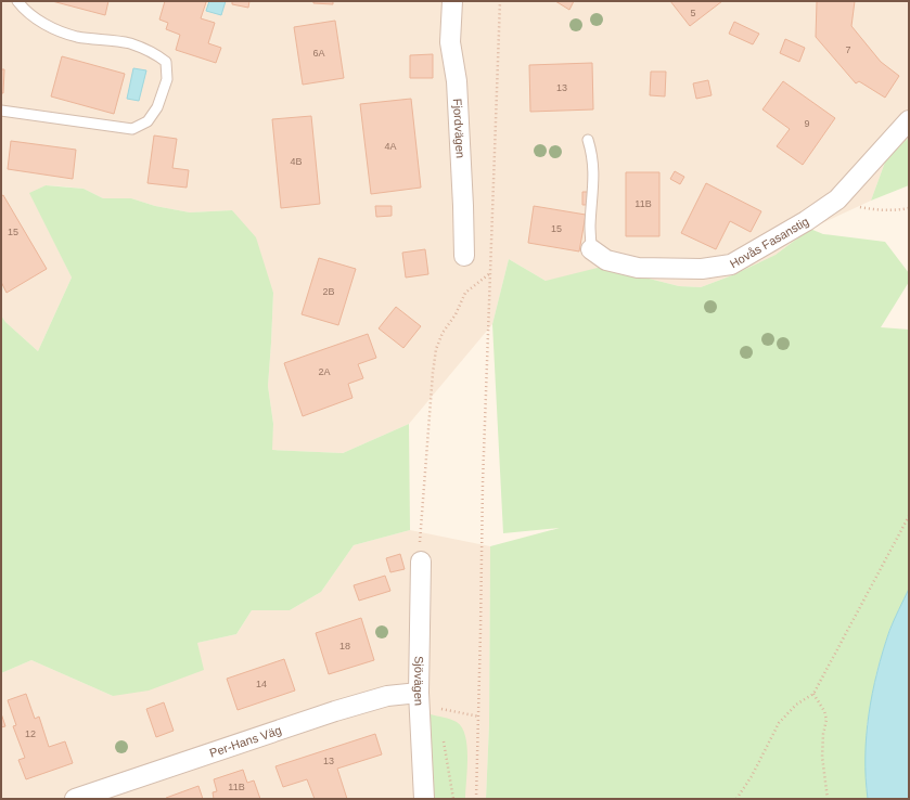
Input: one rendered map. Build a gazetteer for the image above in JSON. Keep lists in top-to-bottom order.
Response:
{
  "streets": {
    "street": [
      "Fjordvägen",
      "Hovås Fasanstig",
      "Sjövägen",
      "Per-Hans Väg"
    ]
  },
  "crossings": [
    ["Sjövägen", "Per-Hans Väg"]
  ],
  "house_numbers": [
    "5",
    "7",
    "6A",
    "13",
    "9",
    "4A",
    "4B",
    "11B",
    "15",
    "15",
    "2B",
    "2A",
    "18",
    "14",
    "12",
    "13",
    "11B"
  ]
}
